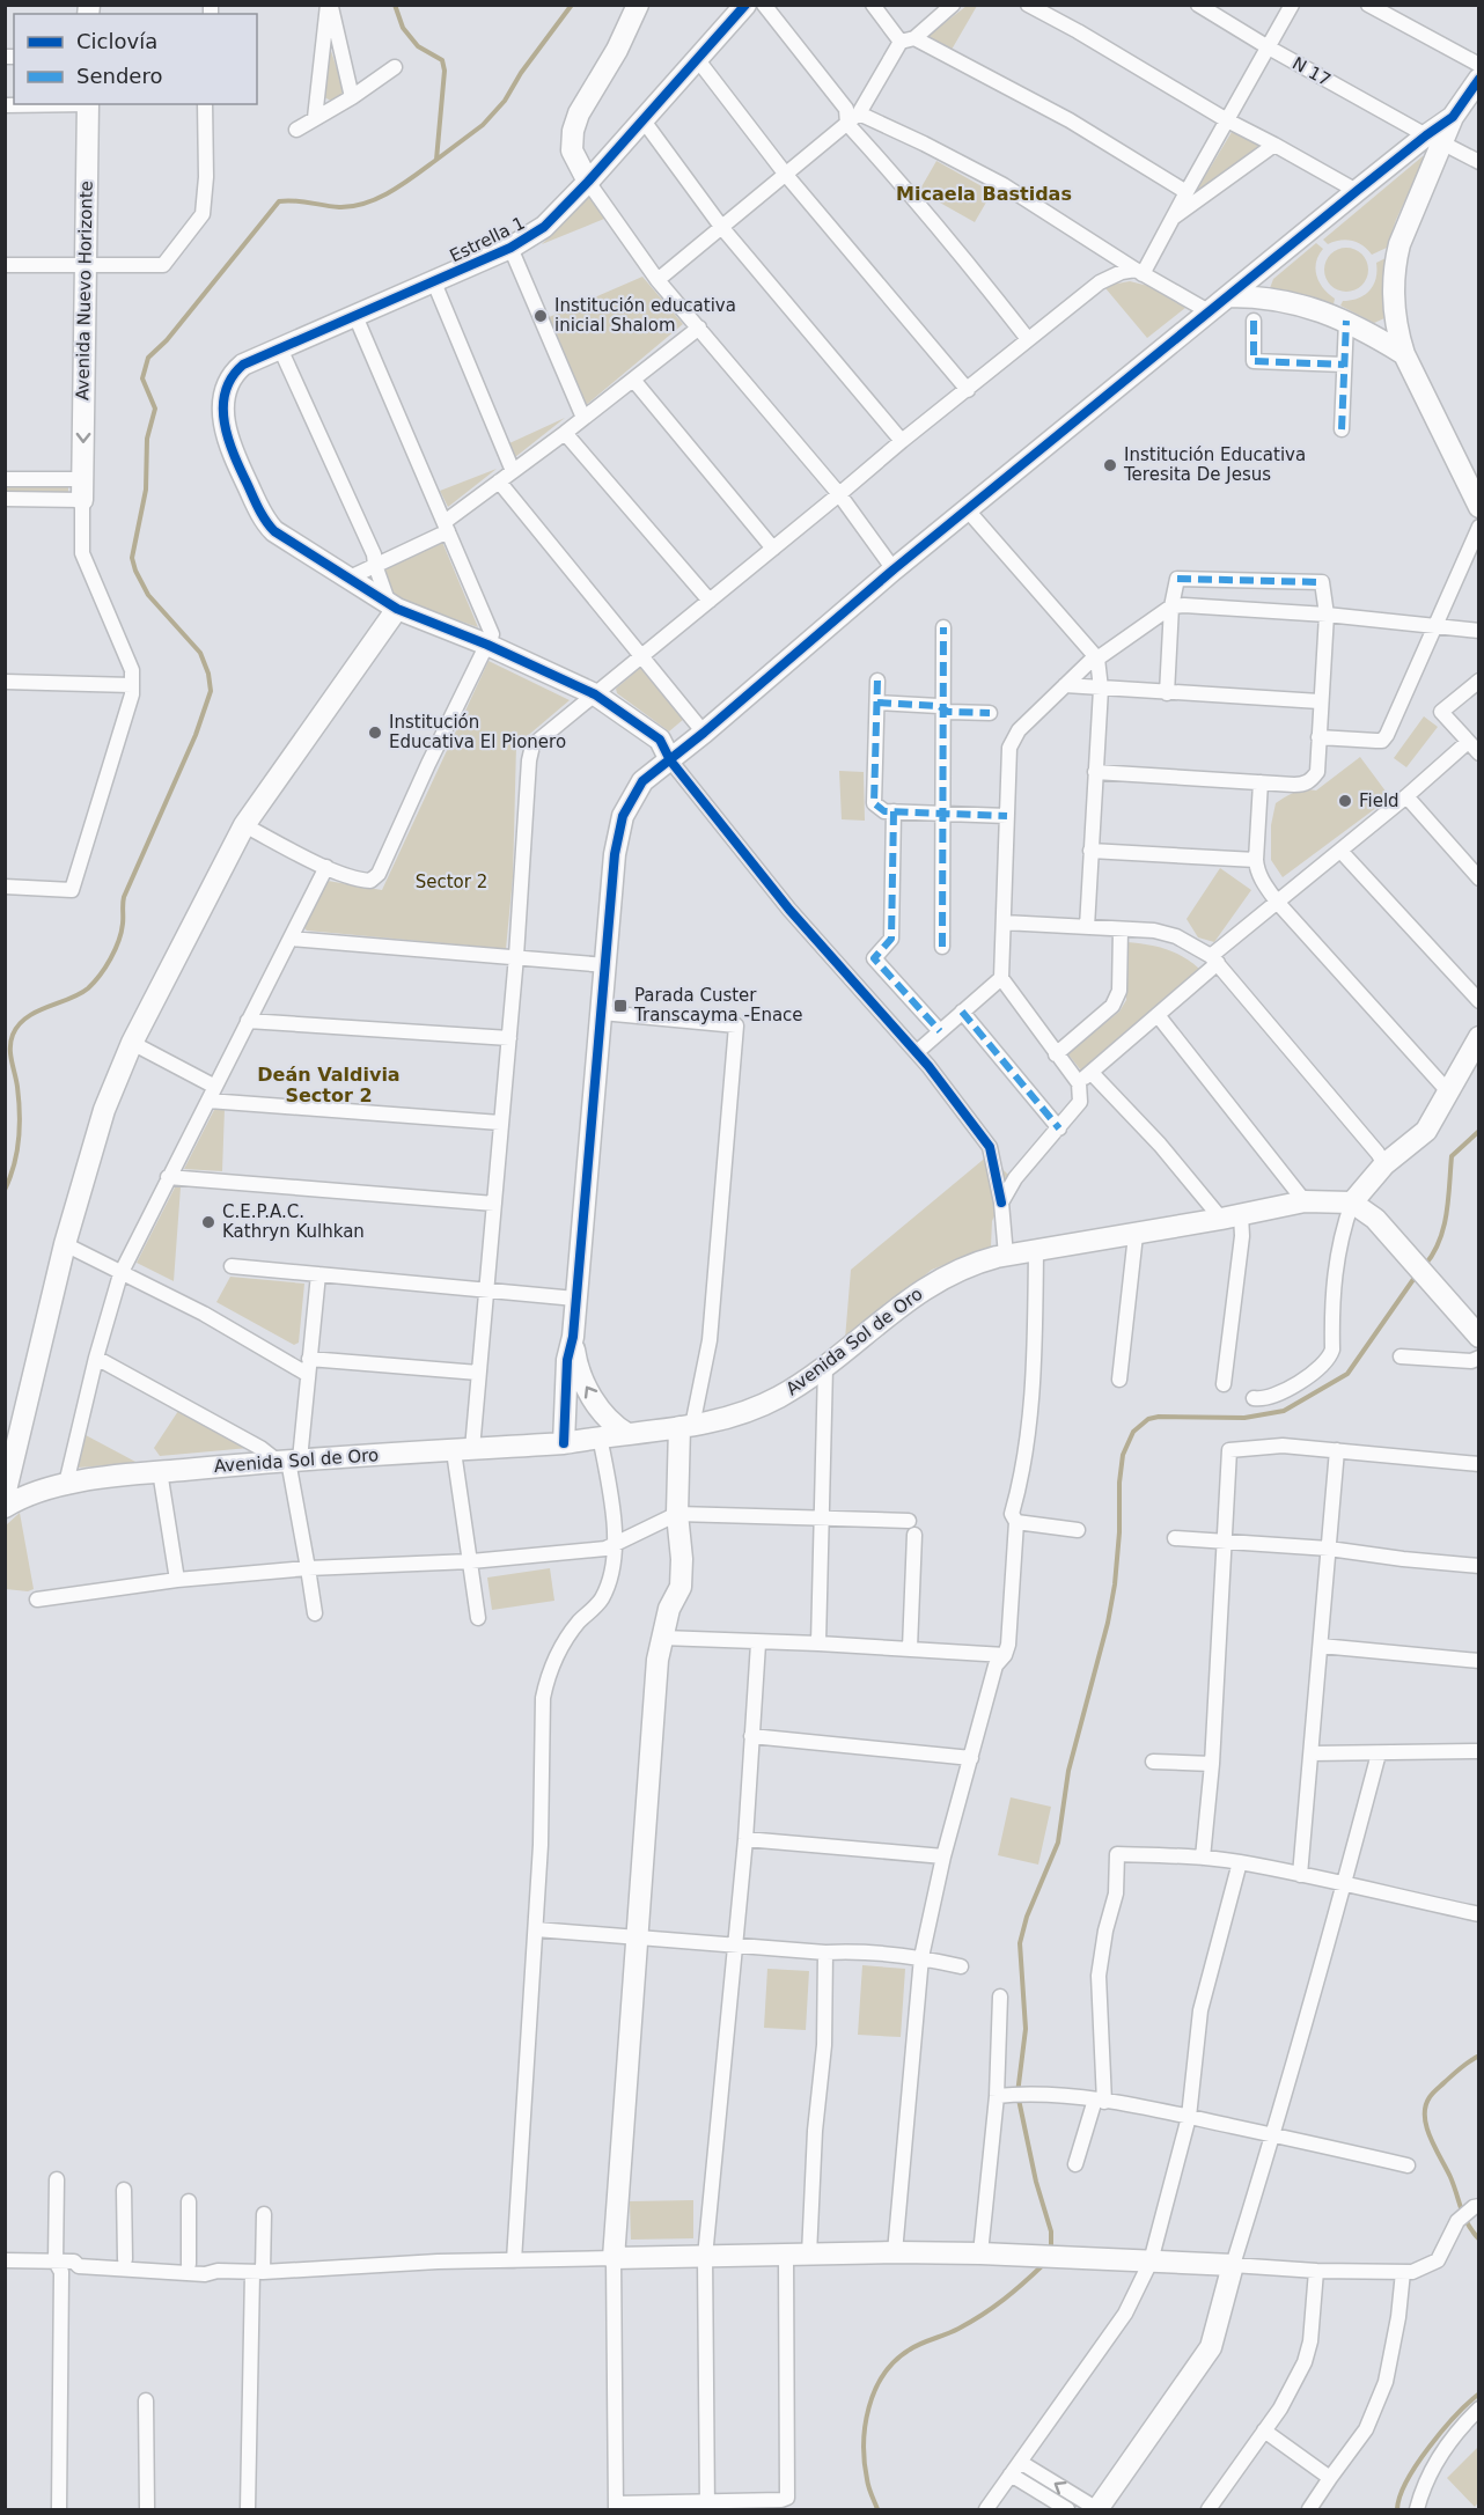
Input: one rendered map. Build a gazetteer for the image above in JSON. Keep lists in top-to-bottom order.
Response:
{
  "streets": {
    "street": [
      "N 17",
      "Estrella 1",
      "Avenida Nuevo Horizonte",
      "Avenida Sol de Oro"
    ]
  },
  "one_way": ["Avenida Nuevo Horizonte"],
  "districts": ["Micaela Bastidas", "Deán Valdivia Sector 2"],
  "parks": ["Sector 2"],
  "places": {
    "other": [
      "Institución educativa inicial Shalom",
      "Institución Educativa Teresita De Jesus",
      "Institución Educativa El Pionero",
      "Field",
      "C.E.P.A.C. Kathryn Kulhkan"
    ],
    "transit": ["Parada Custer Transcayma -Enace"]
  },
  "legend": ["Ciclovía", "Sendero"]
}
